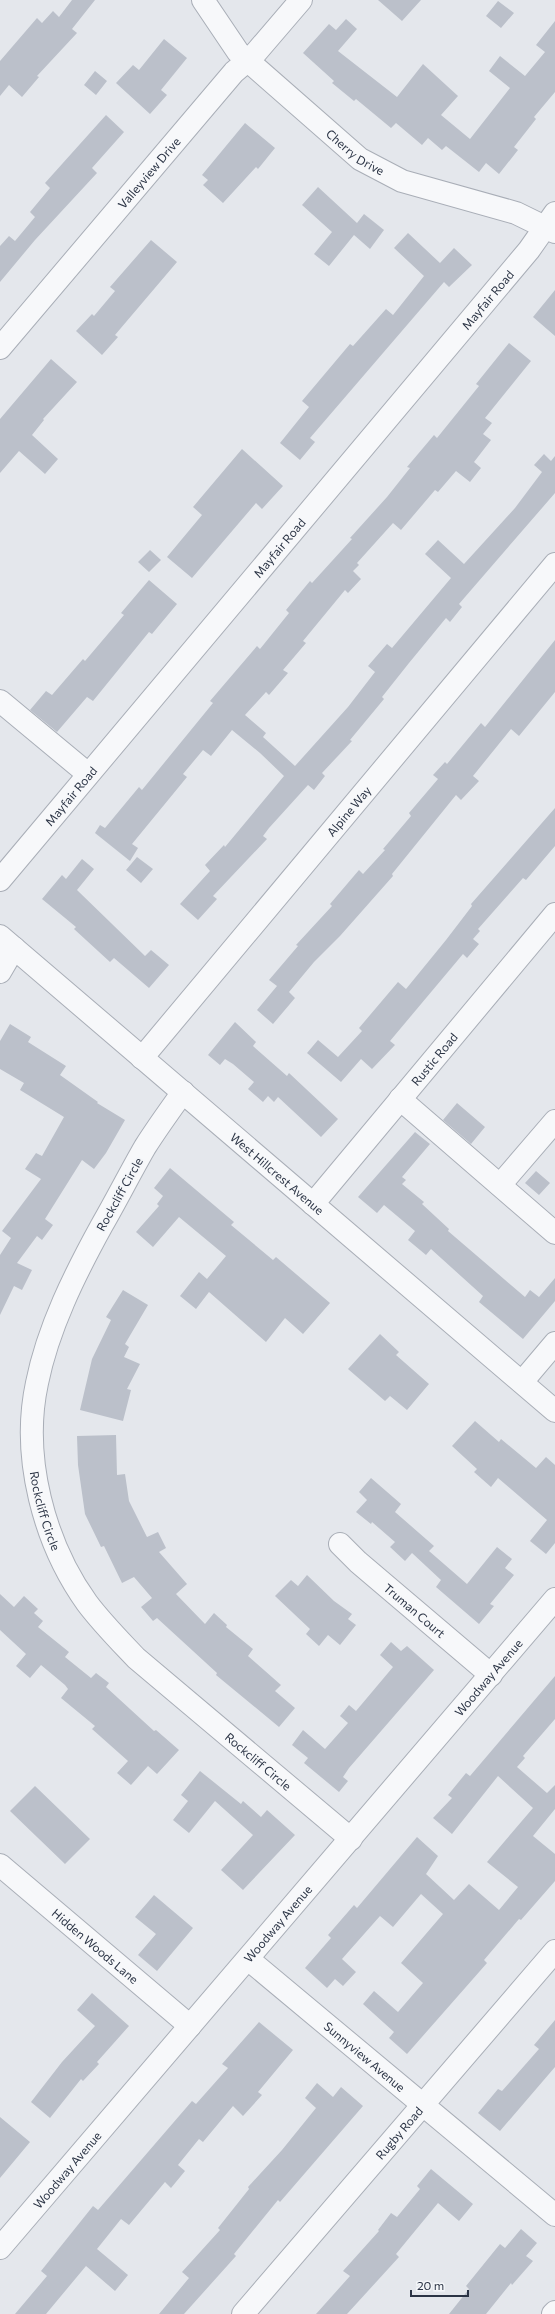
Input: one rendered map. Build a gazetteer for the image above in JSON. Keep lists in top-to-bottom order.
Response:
{
  "streets": {
    "street": [
      "Cherry Drive",
      "Valleyview Drive",
      "Mayfair Road",
      "Alpine Way",
      "Rustic Road",
      "West Hillcrest Avenue",
      "Rockcliff Circle",
      "Truman Court",
      "Woodway Avenue",
      "Hidden Woods Lane",
      "Sunnyview Avenue",
      "Rugby Road"
    ]
  },
  "crossings": [
    ["Cherry Drive", "Valleyview Drive"],
    ["Cherry Drive", "Mayfair Road"],
    ["Alpine Way", "West Hillcrest Avenue"],
    ["Rustic Road", "West Hillcrest Avenue"],
    ["West Hillcrest Avenue", "Rockcliff Circle"],
    ["Rockcliff Circle", "Woodway Avenue"],
    ["Truman Court", "Woodway Avenue"],
    ["Woodway Avenue", "Hidden Woods Lane"],
    ["Woodway Avenue", "Sunnyview Avenue"],
    ["Sunnyview Avenue", "Rugby Road"]
  ],
  "scale_bar": "20 m"
}
